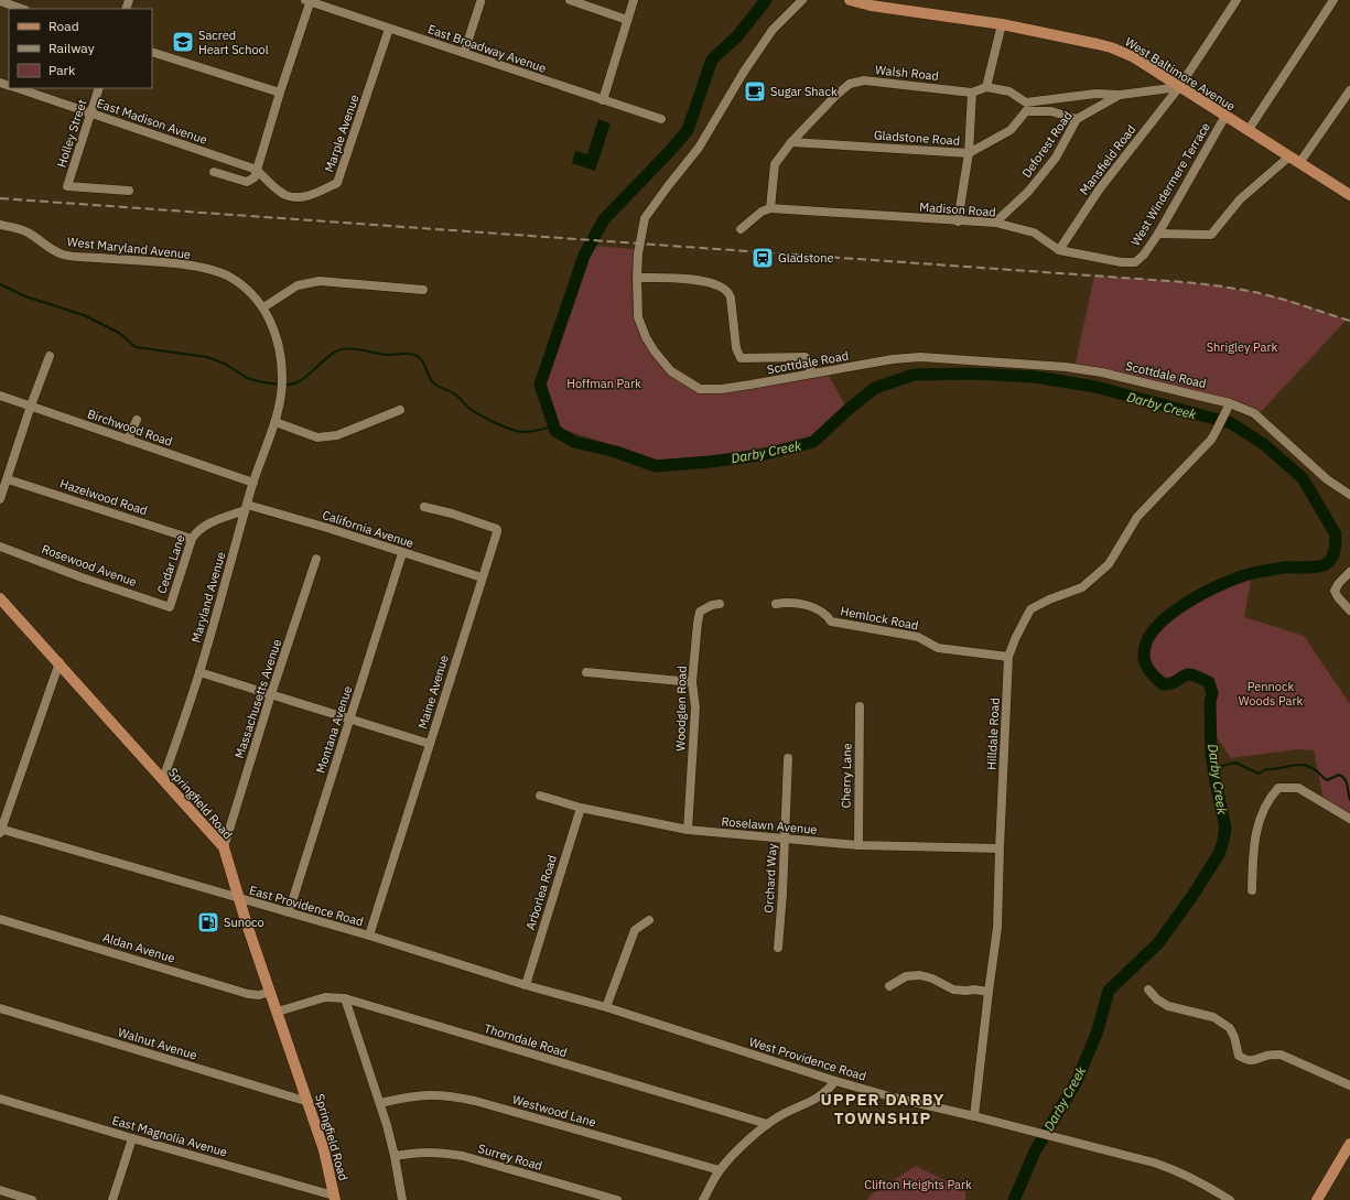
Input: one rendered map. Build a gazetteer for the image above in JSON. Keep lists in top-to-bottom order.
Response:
{
  "streets": {
    "main road": ["West Baltimore Avenue", "Springfield Road"],
    "street": [
      "East Broadway Avenue",
      "Walsh Road",
      "East Madison Avenue",
      "Holley Street",
      "Marple Avenue",
      "Gladstone Road",
      "Deforest Road",
      "Mansfield Road",
      "West Windermere Terrace",
      "Madison Road",
      "West Maryland Avenue",
      "Scottdale Road",
      "Birchwood Road",
      "Hazelwood Road",
      "California Avenue",
      "Cedar Lane",
      "Rosewood Avenue",
      "Maryland Avenue",
      "Hemlock Road",
      "Maine Avenue",
      "Massachusetts Avenue",
      "Woodglen Road",
      "Montana Avenue",
      "Hilldale Road",
      "Cherry Lane",
      "Roselawn Avenue",
      "Orchard Way",
      "Arborlea Road",
      "East Providence Road",
      "Aldan Avenue",
      "Thorndale Road",
      "Walnut Avenue",
      "West Providence Road",
      "Westwood Lane",
      "East Magnolia Avenue",
      "Surrey Road"
    ]
  },
  "crossings": [
    ["East Broadway Avenue", "Marple Avenue"],
    ["Walsh Road", "Gladstone Road"],
    ["Walsh Road", "Madison Road"],
    ["West Baltimore Avenue", "Deforest Road"],
    ["West Baltimore Avenue", "Mansfield Road"],
    ["West Baltimore Avenue", "West Windermere Terrace"],
    ["East Madison Avenue", "Holley Street"],
    ["East Madison Avenue", "Marple Avenue"],
    ["Deforest Road", "Mansfield Road"],
    ["Deforest Road", "Madison Road"],
    ["Mansfield Road", "Madison Road"],
    ["West Windermere Terrace", "Madison Road"],
    ["West Maryland Avenue", "Maryland Avenue"],
    ["Scottdale Road", "Hilldale Road"],
    ["Birchwood Road", "Maryland Avenue"],
    ["Hazelwood Road", "Cedar Lane"],
    ["California Avenue", "Cedar Lane"],
    ["California Avenue", "Maryland Avenue"],
    ["California Avenue", "Maine Avenue"],
    ["California Avenue", "Montana Avenue"],
    ["Cedar Lane", "Rosewood Avenue"],
    ["Cedar Lane", "Maryland Avenue"],
    ["Maryland Avenue", "Springfield Road"],
    ["Hemlock Road", "Hilldale Road"],
    ["Maine Avenue", "East Providence Road"],
    ["Massachusetts Avenue", "Springfield Road"],
    ["Woodglen Road", "Roselawn Avenue"],
    ["Montana Avenue", "East Providence Road"],
    ["Hilldale Road", "Roselawn Avenue"],
    ["Hilldale Road", "West Providence Road"],
    ["Cherry Lane", "Roselawn Avenue"],
    ["Springfield Road", "East Providence Road"],
    ["Springfield Road", "Aldan Avenue"],
    ["Springfield Road", "Thorndale Road"],
    ["Springfield Road", "Walnut Avenue"],
    ["Springfield Road", "East Magnolia Avenue"],
    ["Roselawn Avenue", "Orchard Way"],
    ["Roselawn Avenue", "Arborlea Road"],
    ["Arborlea Road", "East Providence Road"],
    ["East Providence Road", "West Providence Road"]
  ],
  "districts": ["UPPER DARBY TOWNSHIP"],
  "water": ["Darby Creek"],
  "parks": [
    "Shrigley Park",
    "Hoffman Park",
    "Pennock Woods Park",
    "Clifton Heights Park"
  ],
  "places": {
    "school or university": ["Sacred Heart School"],
    "cafe": ["Sugar Shack"],
    "station": ["Gladstone"],
    "fuel station": ["Sunoco"]
  },
  "legend": ["Road", "Railway", "Park"]
}
